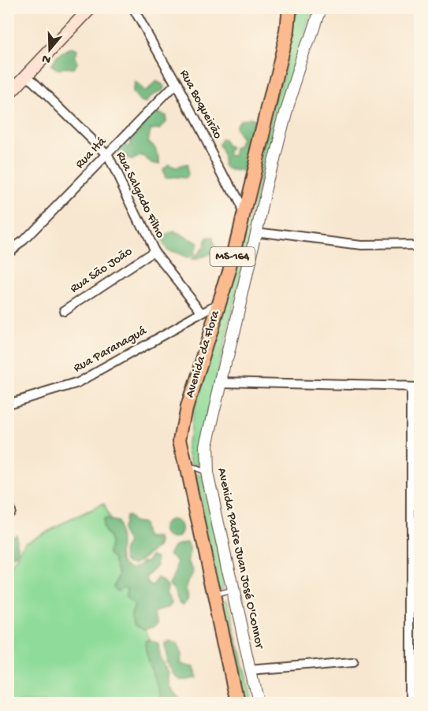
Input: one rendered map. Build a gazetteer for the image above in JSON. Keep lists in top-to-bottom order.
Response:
{
  "streets": {
    "main road": ["MS-164", "Avenida da Flora"],
    "street": [
      "Rua Boqueirão",
      "Rua Itá",
      "Rua Salgado Filho",
      "Rua São João",
      "Rua Paranaguá",
      "Avenida Padre Juan José O'Connor"
    ]
  },
  "crossings": [
    ["Rua Boqueirão", "Rua Itá"],
    ["Rua Boqueirão", "Avenida da Flora"],
    ["Rua Itá", "Rua Salgado Filho"],
    ["Rua Salgado Filho", "Rua São João"],
    ["Rua Salgado Filho", "Rua Paranaguá"],
    ["Rua Paranaguá", "Avenida da Flora"]
  ],
  "north": "bottom"
}
